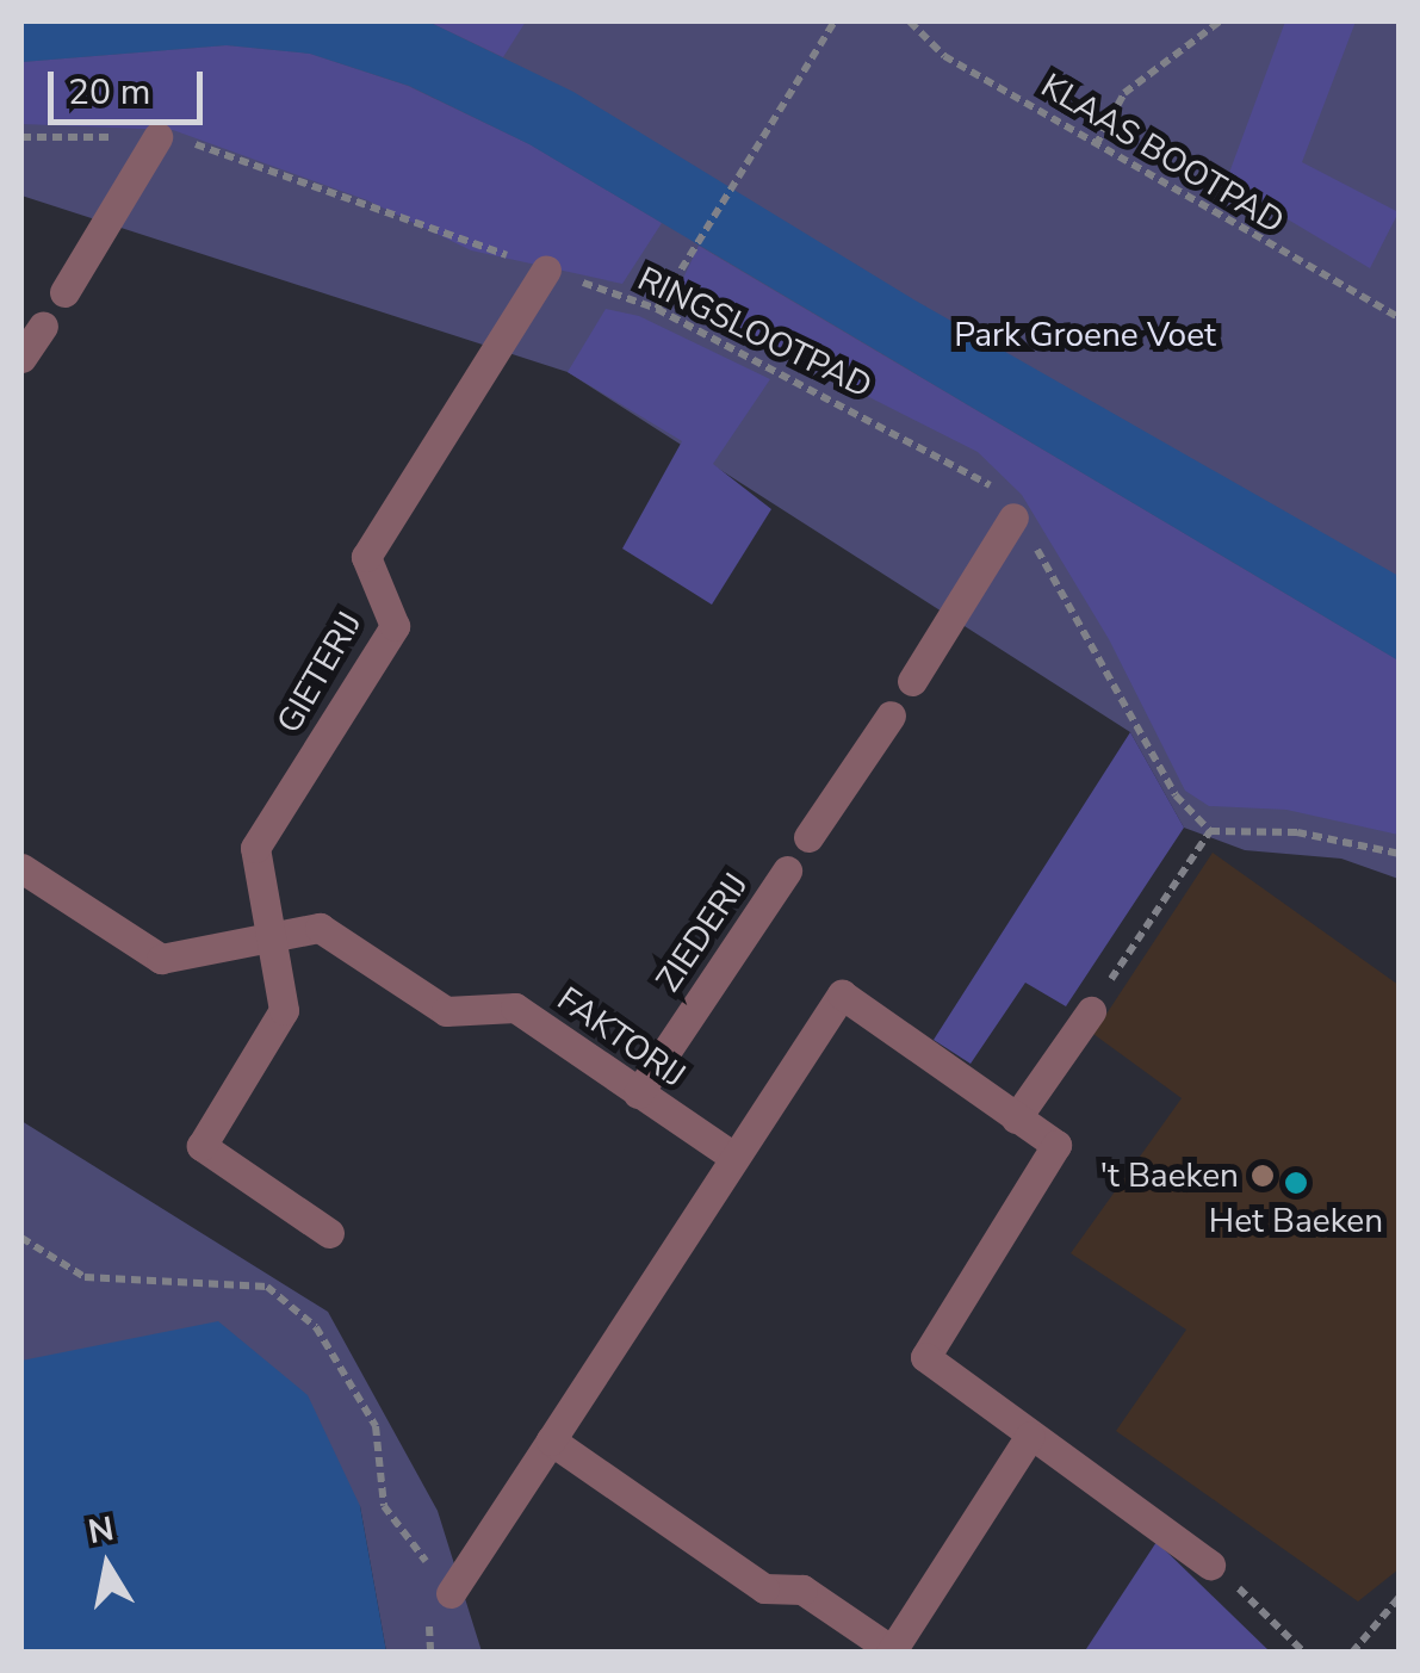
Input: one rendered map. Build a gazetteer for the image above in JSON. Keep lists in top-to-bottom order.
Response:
{
  "streets": {
    "street": ["GIETERIJ", "ZIEDERIJ", "FAKTORIJ"],
    "path": ["KLAAS BOOTPAD", "RINGSLOOTPAD"]
  },
  "crossings": [
    ["RINGSLOOTPAD", "GIETERIJ"],
    ["GIETERIJ", "FAKTORIJ"],
    ["ZIEDERIJ", "FAKTORIJ"]
  ],
  "parks": ["Park Groene Voet"],
  "places": ["'t Baeken", "Het Baeken"],
  "scale_bar": "20 m",
  "north": "top"
}
